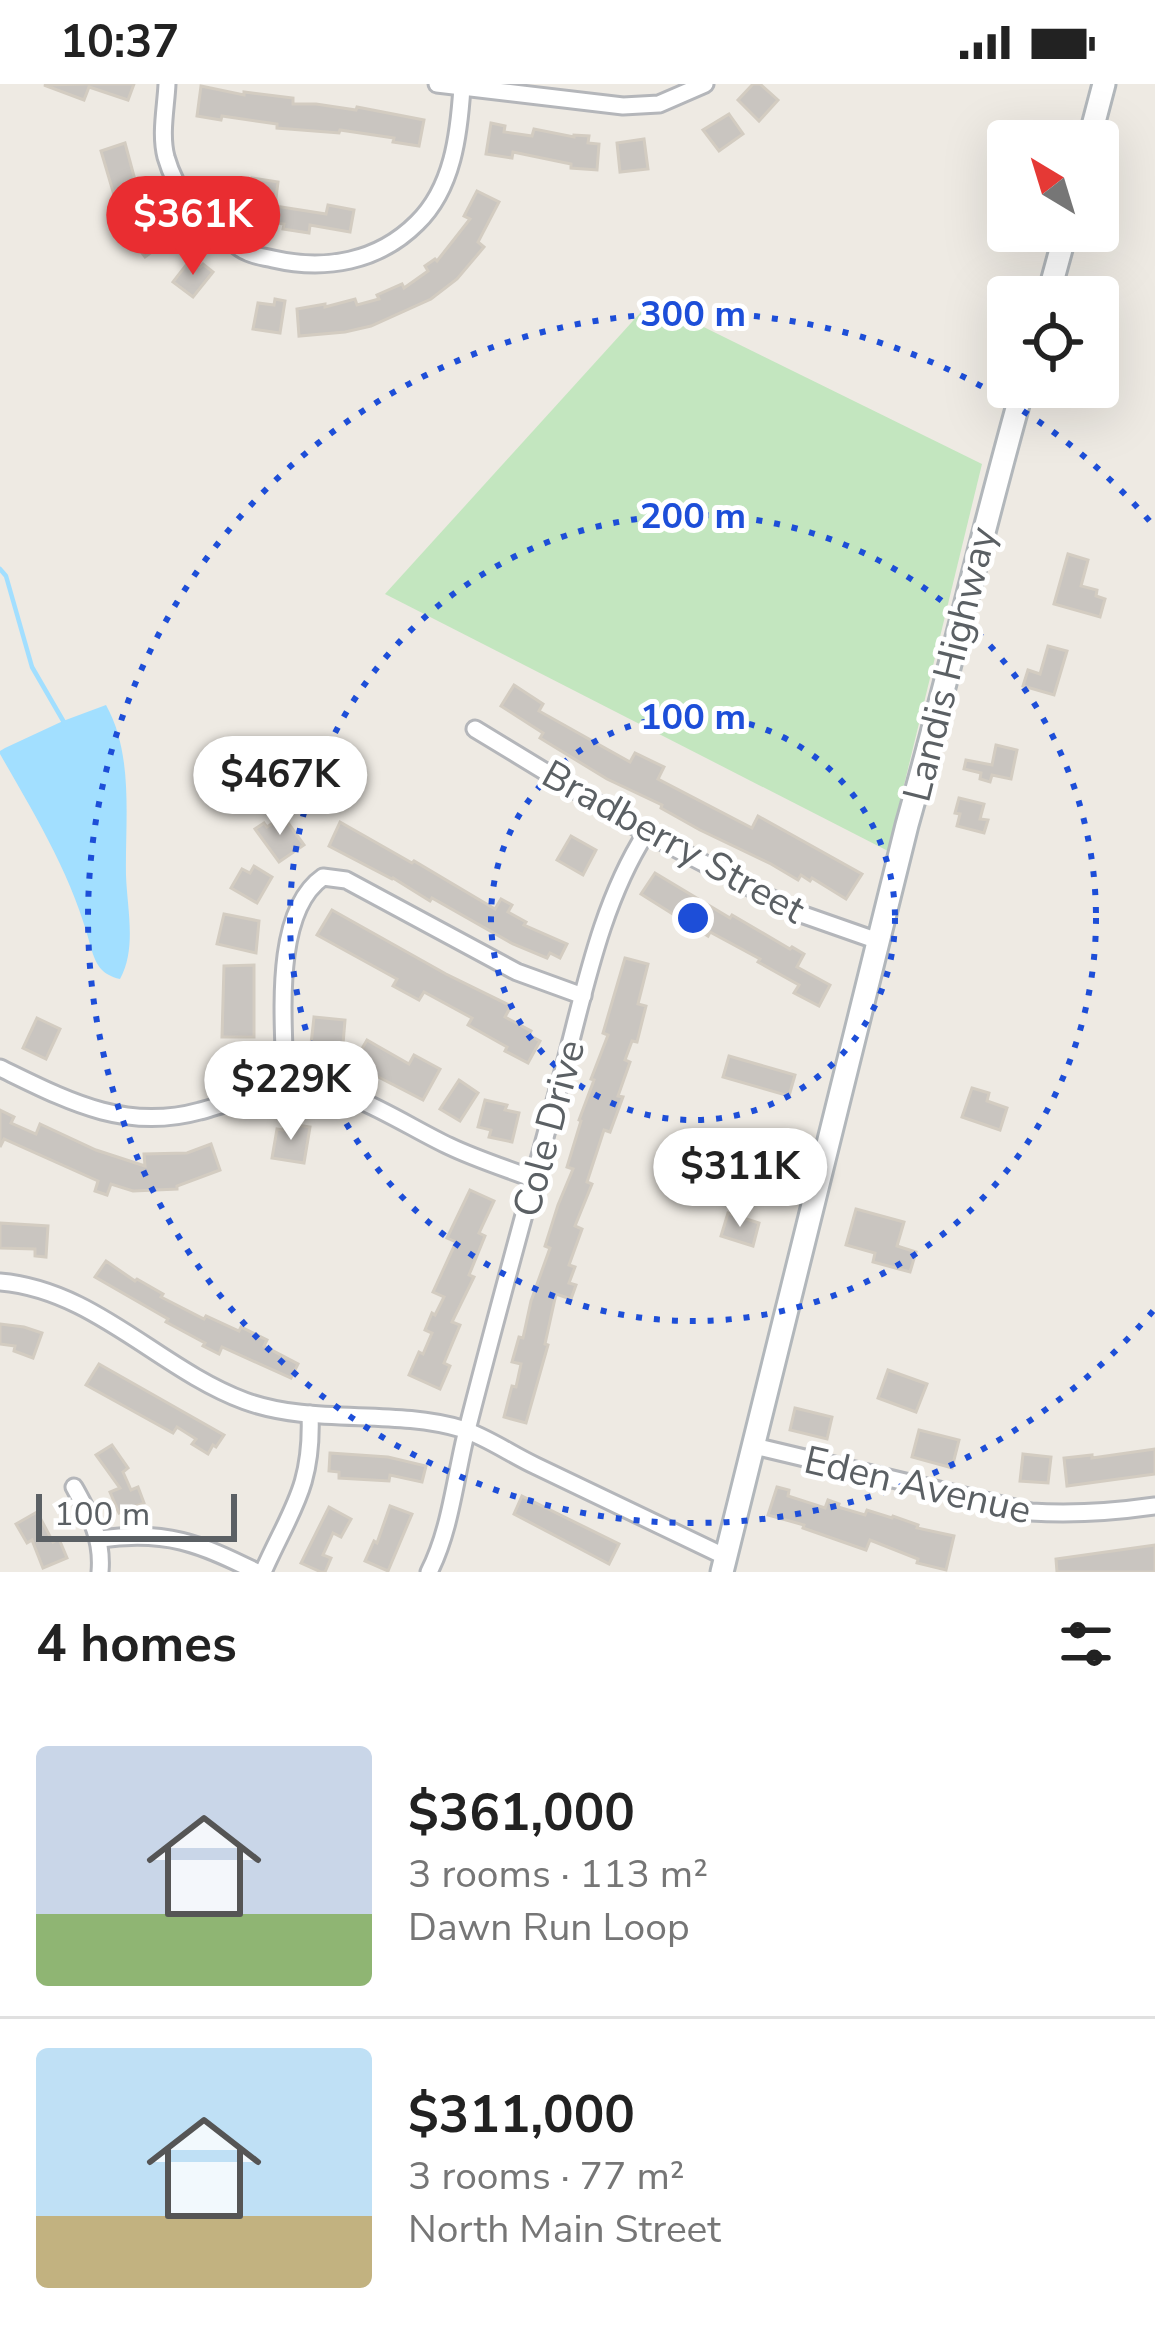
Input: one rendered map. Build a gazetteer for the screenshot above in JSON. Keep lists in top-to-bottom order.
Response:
{
  "streets": {
    "main road": ["Landis Highway"],
    "street": ["Bradberry Street", "Cole Drive", "Eden Avenue"]
  },
  "crossings": [
    ["Landis Highway", "Bradberry Street"],
    ["Landis Highway", "Eden Avenue"],
    ["Bradberry Street", "Cole Drive"]
  ],
  "scale_bar": "100 m",
  "north": "top left",
  "page": {
    "status": "10:37",
    "price": [
      "$361K",
      "$467K",
      "$229K",
      "$311K"
    ],
    "scale": "100 m",
    "heading": "4 homes",
    "list": [
      {
        "name": "$361,000",
        "note": "3 rooms · 113 m² · Dawn Run Loop"
      },
      {
        "name": "$311,000",
        "note": "3 rooms · 77 m² · North Main Street"
      }
    ]
  },
  "rings": ["300 m", "200 m", "100 m"]
}
